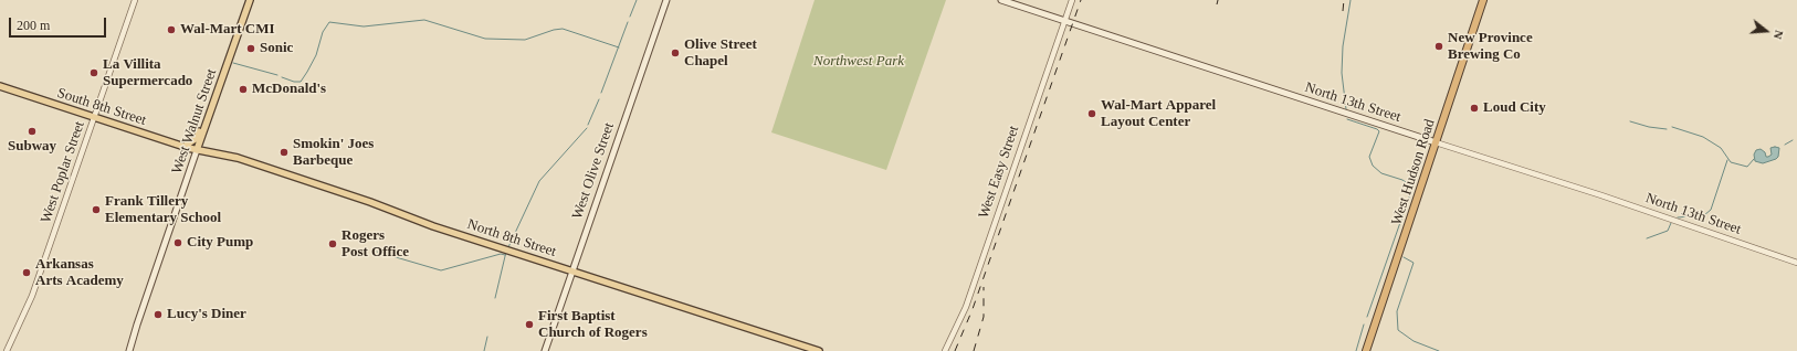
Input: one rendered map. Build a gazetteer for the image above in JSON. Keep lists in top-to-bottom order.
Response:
{
  "streets": {
    "highway": ["West Hudson Road"],
    "main road": [
      "North 13th Street",
      "South 8th Street",
      "West Walnut Street",
      "West Olive Street",
      "North 8th Street"
    ],
    "street": ["West Poplar Street", "West Easy Street"]
  },
  "crossings": [
    ["North 13th Street", "West Easy Street"],
    ["North 13th Street", "West Hudson Road"],
    ["South 8th Street", "West Walnut Street"],
    ["South 8th Street", "West Poplar Street"],
    ["South 8th Street", "North 8th Street"],
    ["West Walnut Street", "North 8th Street"],
    ["West Olive Street", "North 8th Street"]
  ],
  "parks": ["Northwest Park"],
  "places": [
    "Wal-Mart CMI",
    "New Province Brewing Co",
    "Sonic",
    "Olive Street Chapel",
    "La Villita Supermercado",
    "McDonald's",
    "Loud City",
    "Wal-Mart Apparel Layout Center",
    "Subway",
    "Smokin' Joes Barbeque",
    "Frank Tillery Elementary School",
    "City Pump",
    "Rogers Post Office",
    "Arkansas Arts Academy",
    "Lucy's Diner",
    "First Baptist Church of Rogers"
  ],
  "scale_bar": "200 m",
  "north": "right"
}
